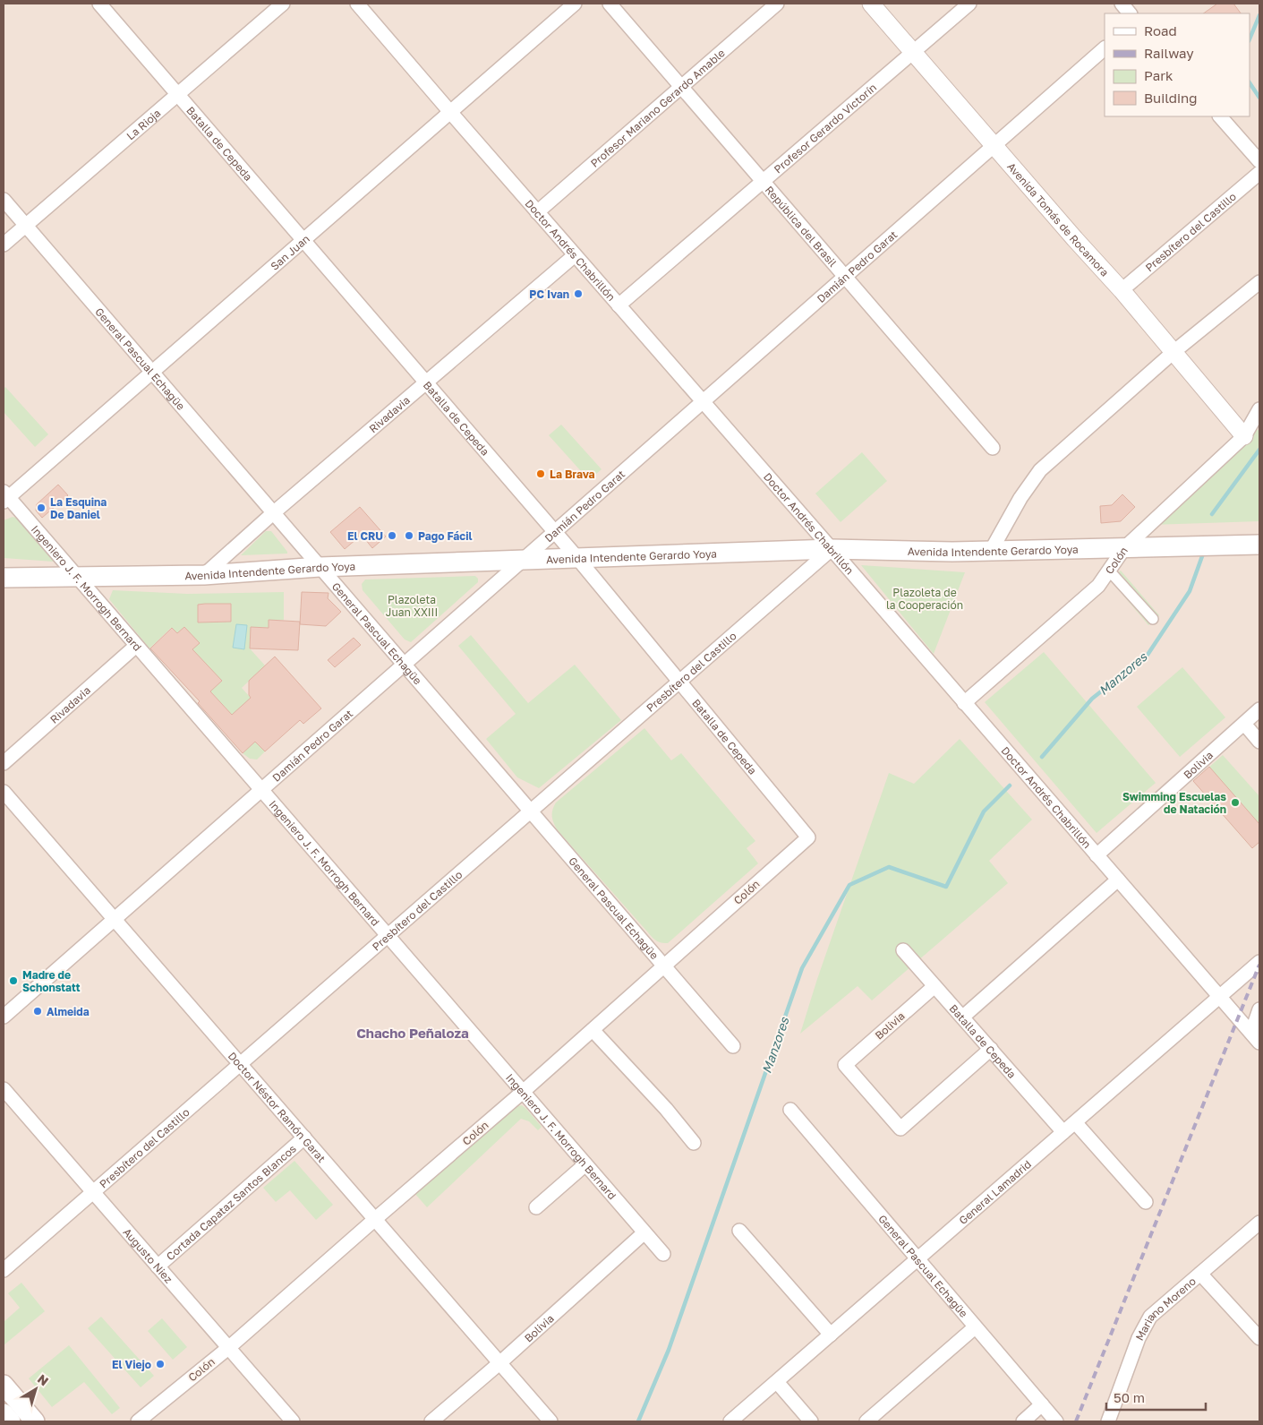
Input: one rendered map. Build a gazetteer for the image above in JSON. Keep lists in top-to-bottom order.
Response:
{
  "streets": {
    "main road": ["Avenida Intendente Gerardo Yoya"],
    "street": [
      "Profesor Mariano Gerardo Amable",
      "La Rioja",
      "Profesor Gerardo Victorín",
      "Batalla de Cepeda",
      "Avenida Tomás de Rocamora",
      "República del Brasil",
      "Presbítero del Castillo",
      "Doctor Andrés Chabrillón",
      "San Juan",
      "Damián Pedro Garat",
      "General Pascual Echagüe",
      "Rivadavia",
      "Colón",
      "Ingeniero J. F. Morrogh Bernard",
      "Bolivia",
      "Doctor Néstor Ramón Garat",
      "General Lamadrid",
      "Cortada Capataz Santos Blancos",
      "Augusto Niez",
      "Mariano Moreno"
    ]
  },
  "crossings": [
    ["Profesor Mariano Gerardo Amable", "República del Brasil"],
    ["Profesor Mariano Gerardo Amable", "Doctor Andrés Chabrillón"],
    ["La Rioja", "Batalla de Cepeda"],
    ["La Rioja", "General Pascual Echagüe"],
    ["Profesor Gerardo Victorín", "Avenida Tomás de Rocamora"],
    ["Profesor Gerardo Victorín", "República del Brasil"],
    ["Profesor Gerardo Victorín", "Doctor Andrés Chabrillón"],
    ["Batalla de Cepeda", "Presbítero del Castillo"],
    ["Batalla de Cepeda", "San Juan"],
    ["Batalla de Cepeda", "Damián Pedro Garat"],
    ["Batalla de Cepeda", "Rivadavia"],
    ["Batalla de Cepeda", "Avenida Intendente Gerardo Yoya"],
    ["Batalla de Cepeda", "Colón"],
    ["Batalla de Cepeda", "Bolivia"],
    ["Batalla de Cepeda", "General Lamadrid"],
    ["Avenida Tomás de Rocamora", "Presbítero del Castillo"],
    ["Avenida Tomás de Rocamora", "Damián Pedro Garat"],
    ["Avenida Tomás de Rocamora", "Colón"],
    ["República del Brasil", "Damián Pedro Garat"],
    ["Presbítero del Castillo", "Doctor Andrés Chabrillón"],
    ["Presbítero del Castillo", "General Pascual Echagüe"],
    ["Presbítero del Castillo", "Avenida Intendente Gerardo Yoya"],
    ["Presbítero del Castillo", "Ingeniero J. F. Morrogh Bernard"],
    ["Presbítero del Castillo", "Doctor Néstor Ramón Garat"],
    ["Presbítero del Castillo", "Augusto Niez"],
    ["Doctor Andrés Chabrillón", "San Juan"],
    ["Doctor Andrés Chabrillón", "Damián Pedro Garat"],
    ["Doctor Andrés Chabrillón", "Rivadavia"],
    ["Doctor Andrés Chabrillón", "Avenida Intendente Gerardo Yoya"],
    ["Doctor Andrés Chabrillón", "Colón"],
    ["Doctor Andrés Chabrillón", "Bolivia"],
    ["Doctor Andrés Chabrillón", "General Lamadrid"],
    ["San Juan", "General Pascual Echagüe"],
    ["San Juan", "Ingeniero J. F. Morrogh Bernard"],
    ["Damián Pedro Garat", "General Pascual Echagüe"],
    ["Damián Pedro Garat", "Avenida Intendente Gerardo Yoya"],
    ["Damián Pedro Garat", "Ingeniero J. F. Morrogh Bernard"],
    ["Damián Pedro Garat", "Doctor Néstor Ramón Garat"],
    ["General Pascual Echagüe", "Rivadavia"],
    ["General Pascual Echagüe", "Avenida Intendente Gerardo Yoya"],
    ["General Pascual Echagüe", "Colón"],
    ["General Pascual Echagüe", "General Lamadrid"],
    ["Rivadavia", "Avenida Intendente Gerardo Yoya"],
    ["Rivadavia", "Ingeniero J. F. Morrogh Bernard"],
    ["Avenida Intendente Gerardo Yoya", "Colón"],
    ["Avenida Intendente Gerardo Yoya", "Ingeniero J. F. Morrogh Bernard"],
    ["Colón", "Ingeniero J. F. Morrogh Bernard"],
    ["Colón", "Doctor Néstor Ramón Garat"],
    ["Colón", "Augusto Niez"],
    ["Ingeniero J. F. Morrogh Bernard", "Bolivia"],
    ["Bolivia", "Doctor Néstor Ramón Garat"],
    ["Doctor Néstor Ramón Garat", "Cortada Capataz Santos Blancos"],
    ["Cortada Capataz Santos Blancos", "Augusto Niez"]
  ],
  "districts": ["Chacho Peñaloza"],
  "water": ["Manzores"],
  "parks": ["Plazoleta de la Cooperación", "Plazoleta Juan XXIII"],
  "places": [
    "PC Ivan",
    "La Brava",
    "La Esquina De Daniel",
    "El CRU",
    "Pago Fácil",
    "Swimming Escuelas de Natación",
    "Madre de Schonstatt",
    "Almeida",
    "El Viejo"
  ],
  "legend": [
    "Road",
    "Railway",
    "Park",
    "Building"
  ],
  "scale_bar": "50 m",
  "north": "top right"
}
